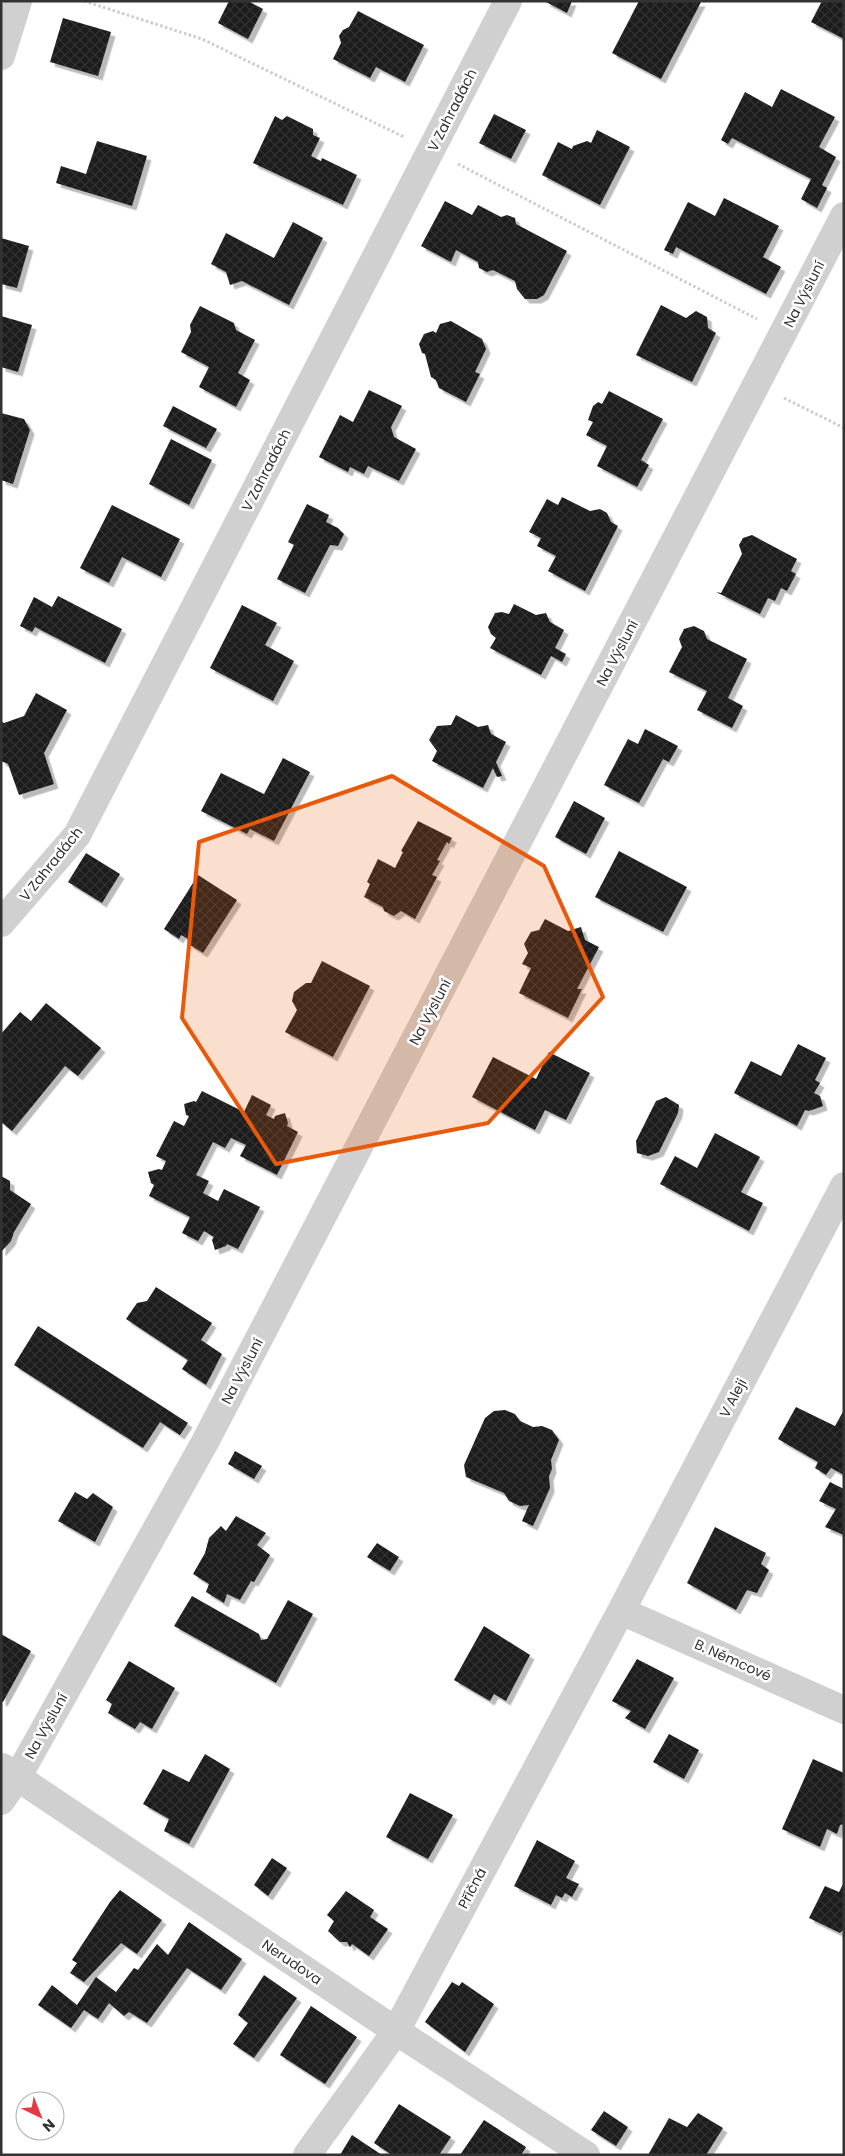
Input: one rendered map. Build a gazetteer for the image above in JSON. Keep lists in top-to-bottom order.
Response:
{
  "streets": {
    "street": [
      "V Zahradách",
      "Na Výsluní",
      "V Aleji",
      "B. Němcové",
      "Příčná",
      "Nerudova"
    ]
  },
  "crossings": [
    ["Na Výsluní", "Nerudova"],
    ["V Aleji", "B. Němcové"],
    ["V Aleji", "Příčná"],
    ["B. Němcové", "Příčná"],
    ["Příčná", "Nerudova"]
  ],
  "north": "bottom right"
}
